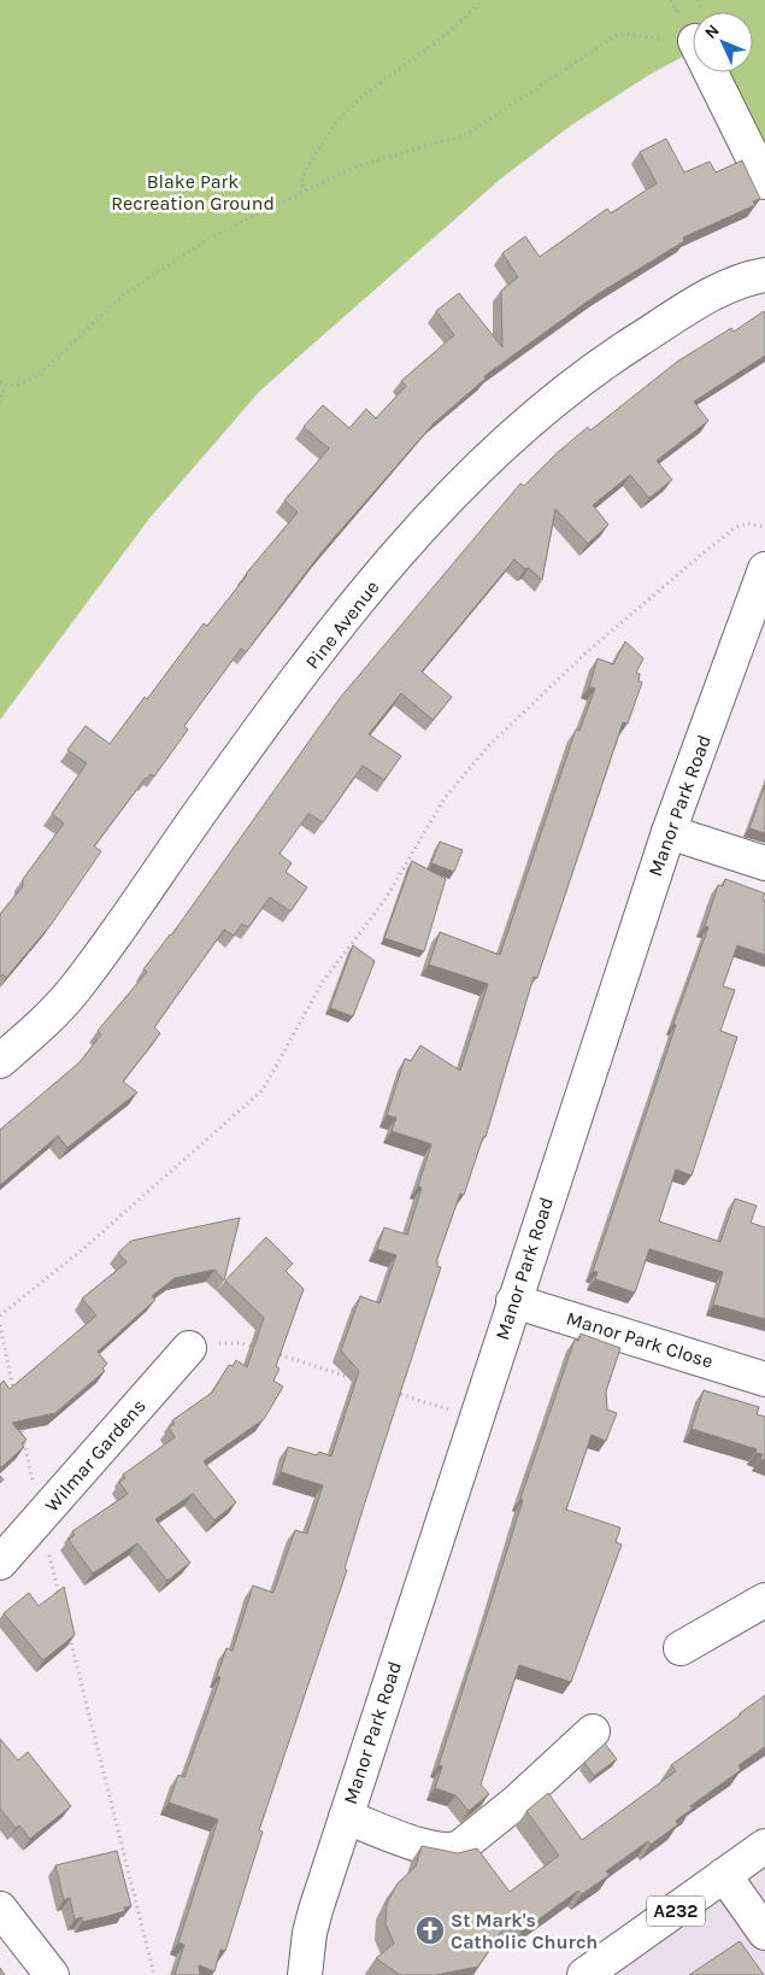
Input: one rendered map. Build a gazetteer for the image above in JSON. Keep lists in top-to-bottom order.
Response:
{
  "streets": {
    "main road": [
      "Pine Avenue",
      "Manor Park Road",
      "Manor Park Close",
      "Wilmar Gardens",
      "A232"
    ]
  },
  "crossings": [
    ["Manor Park Road", "Manor Park Close"]
  ],
  "parks": ["Blake Park Recreation Ground"],
  "places": {
    "church": ["St Mark's Catholic Church"]
  },
  "north": "top left"
}
